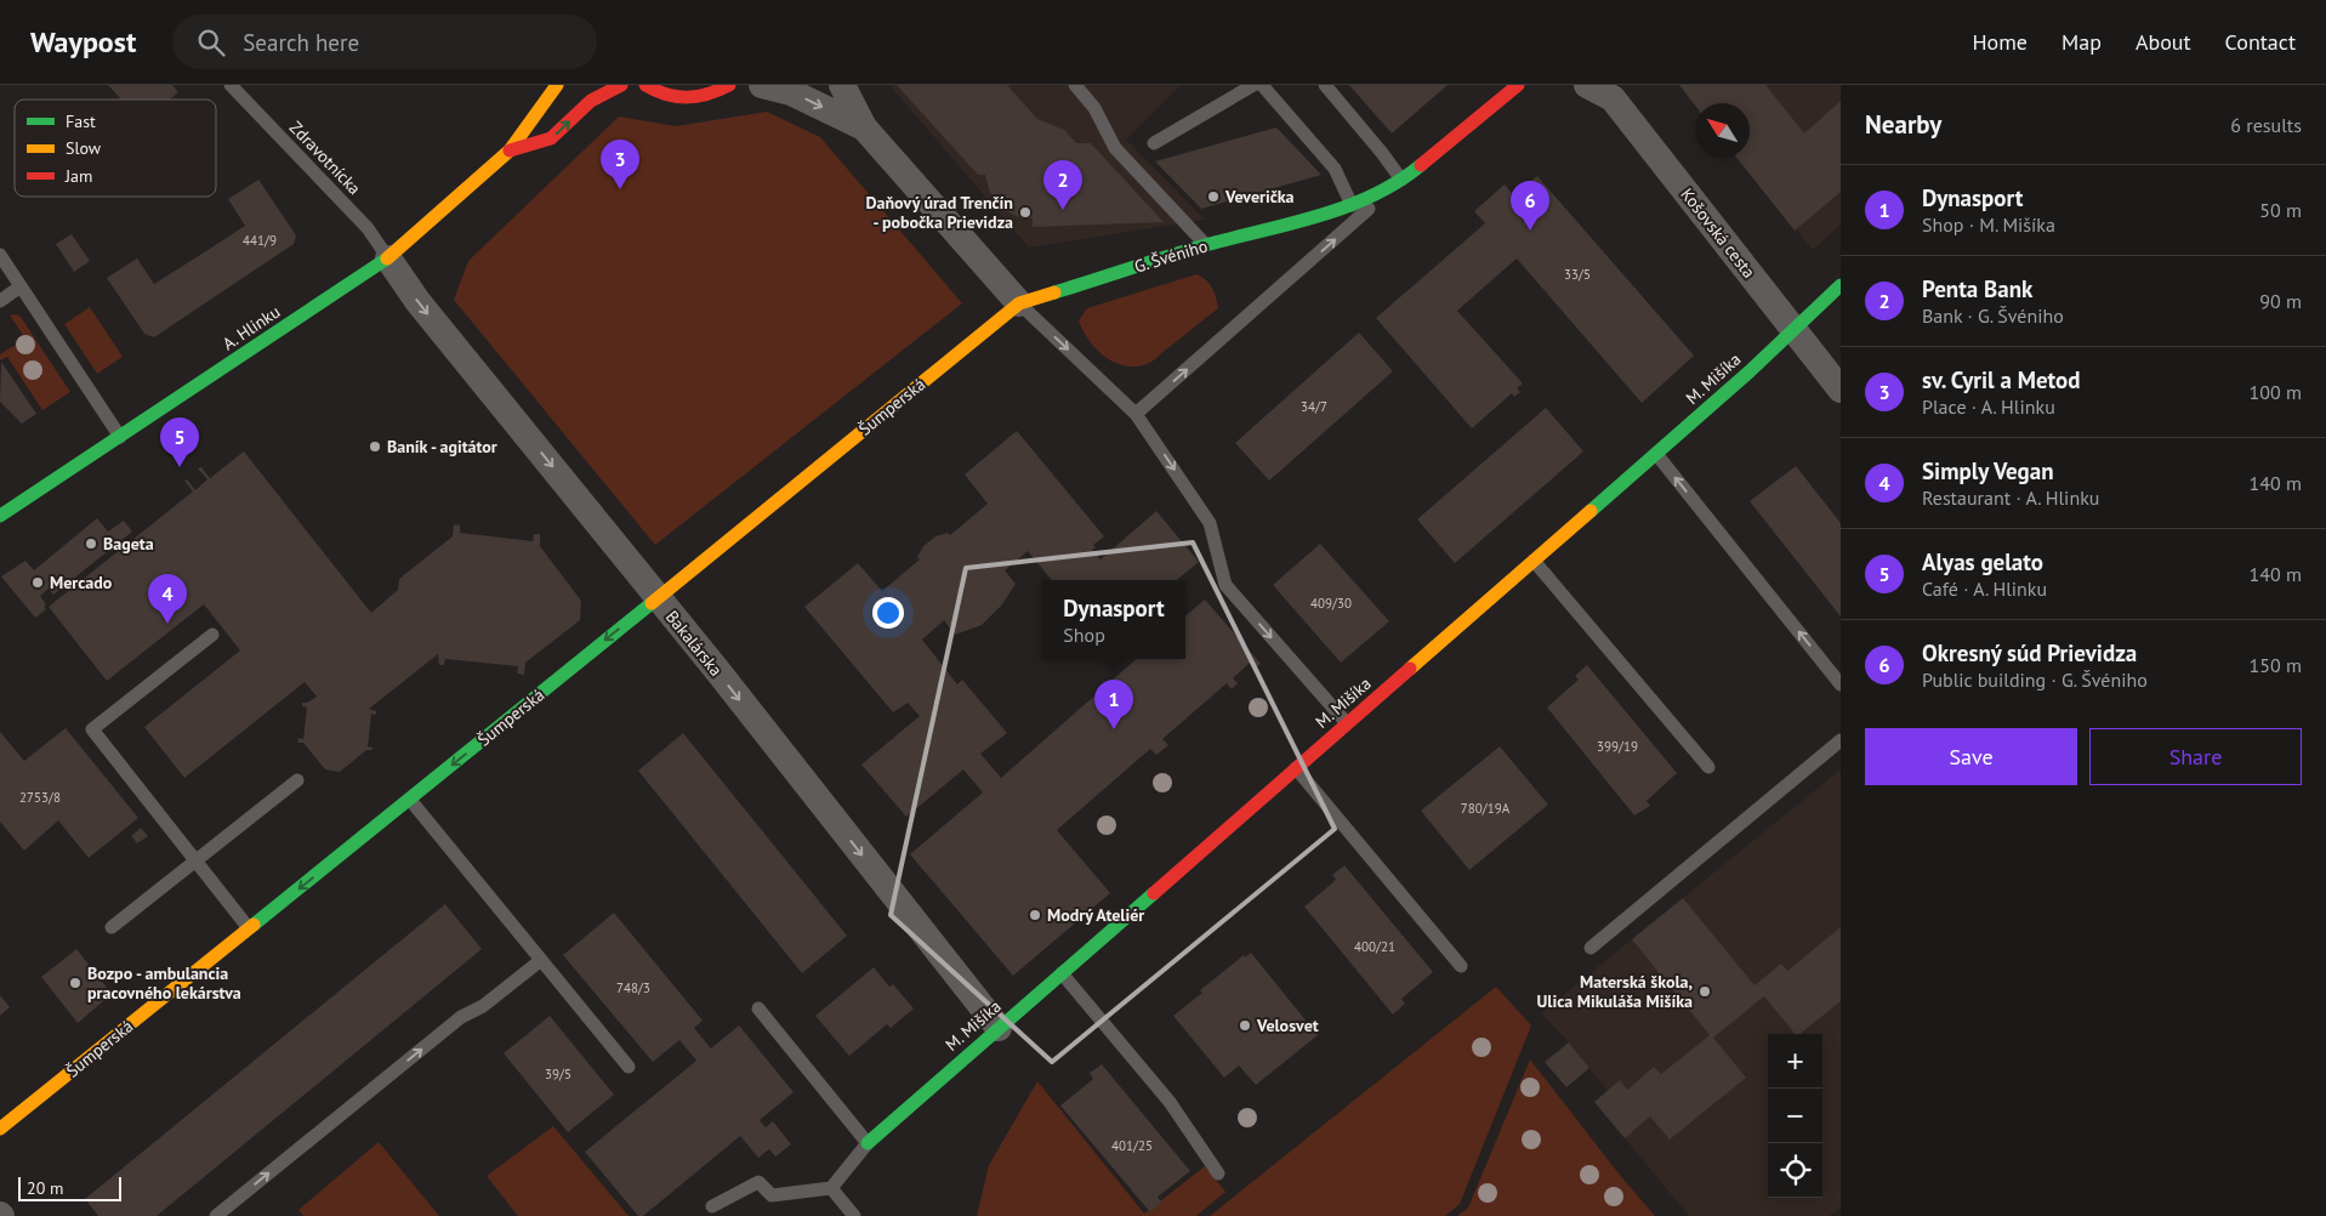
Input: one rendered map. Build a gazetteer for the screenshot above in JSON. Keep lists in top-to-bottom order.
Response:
{
  "streets": {
    "street": [
      "Košovská cesta",
      "G. Švéniho",
      "A. Hlinku",
      "M. Mišíka",
      "Šumperská",
      "Bakalárska"
    ],
    "lane": ["Zdravotnícka"]
  },
  "crossings": [
    ["Zdravotnícka", "A. Hlinku"],
    ["Zdravotnícka", "Bakalárska"],
    ["Košovská cesta", "M. Mišíka"],
    ["G. Švéniho", "Šumperská"],
    ["A. Hlinku", "Bakalárska"],
    ["M. Mišíka", "Bakalárska"],
    ["Šumperská", "Bakalárska"]
  ],
  "one_way": ["Šumperská", "Bakalárska"],
  "places": [
    "Veverička",
    "Daňový úrad Trenčín - pobočka Prievidza",
    "Baník - agitátor",
    "Bageta",
    "Mercado",
    "Modrý Ateliér",
    "Bozpo - ambulancia pracovného lekárstva",
    "Materská škola, Ulica Mikuláša Mišíka",
    "Velosvet"
  ],
  "house_numbers": [
    "441/9",
    "33/5",
    "34/7",
    "409/30",
    "399/19",
    "2753/8",
    "780/19A",
    "400/21",
    "748/3",
    "39/5",
    "401/25"
  ],
  "legend": ["Fast", "Slow", "Jam"],
  "scale_bar": "20 m",
  "north": "top left",
  "page": {
    "header": "Waypost",
    "search": "Search here",
    "nav": [
      "Home",
      "Map",
      "About",
      "Contact"
    ],
    "heading": ["Nearby", "6 results"],
    "pins": [
      "3",
      "2",
      "6",
      "5",
      "4",
      "1"
    ],
    "list": [
      {
        "mark": "1",
        "name": "Dynasport",
        "note": "Shop · M. Mišíka",
        "value": "50 m"
      },
      {
        "mark": "2",
        "name": "Penta Bank",
        "note": "Bank · G. Švéniho",
        "value": "90 m"
      },
      {
        "mark": "3",
        "name": "sv. Cyril a Metod",
        "note": "Place · A. Hlinku",
        "value": "100 m"
      },
      {
        "mark": "4",
        "name": "Simply Vegan",
        "note": "Restaurant · A. Hlinku",
        "value": "140 m"
      },
      {
        "mark": "5",
        "name": "Alyas gelato",
        "note": "Café · A. Hlinku",
        "value": "140 m"
      },
      {
        "mark": "6",
        "name": "Okresný súd Prievidza",
        "note": "Public building · G. Švéniho",
        "value": "150 m"
      }
    ],
    "popup": ["Dynasport", "Shop"],
    "buttons": ["Save", "Share"],
    "map_buttons": ["+", "−"],
    "scale": "20 m"
  }
}
